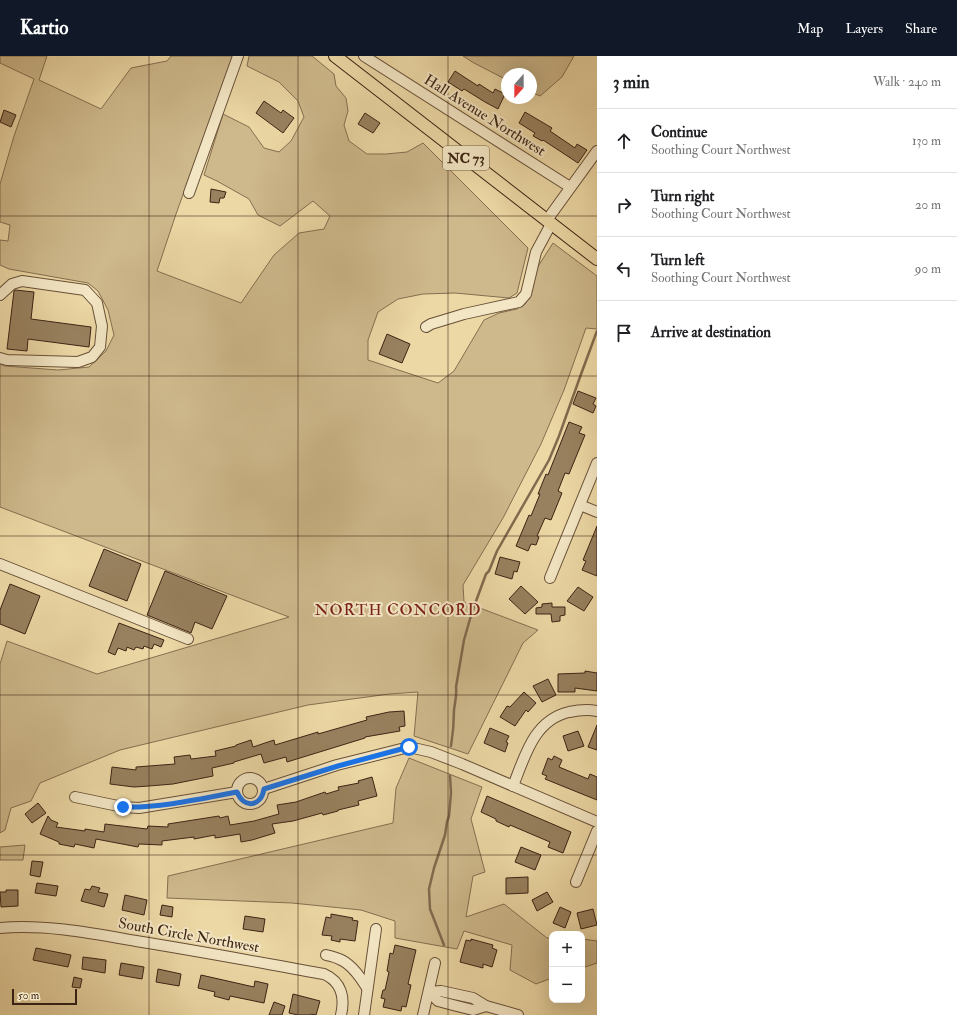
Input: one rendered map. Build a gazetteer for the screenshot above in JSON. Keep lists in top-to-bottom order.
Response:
{
  "streets": {
    "main road": ["NC 73"],
    "street": ["Hall Avenue Northwest", "South Circle Northwest"]
  },
  "districts": ["NORTH CONCORD"],
  "scale_bar": "50 m",
  "north": "bottom",
  "page": {
    "header": "Kartio",
    "nav": ["Map", "Layers", "Share"],
    "heading": ["3 min", "Walk · 240 m"],
    "list": [
      ["Continue", "Soothing Court Northwest", "130 m"],
      ["Turn right", "Soothing Court Northwest", "20 m"],
      ["Turn left", "Soothing Court Northwest", "90 m"],
      "Arrive at destination"
    ],
    "map_buttons": ["+", "−"],
    "scale": "50 m"
  }
}
